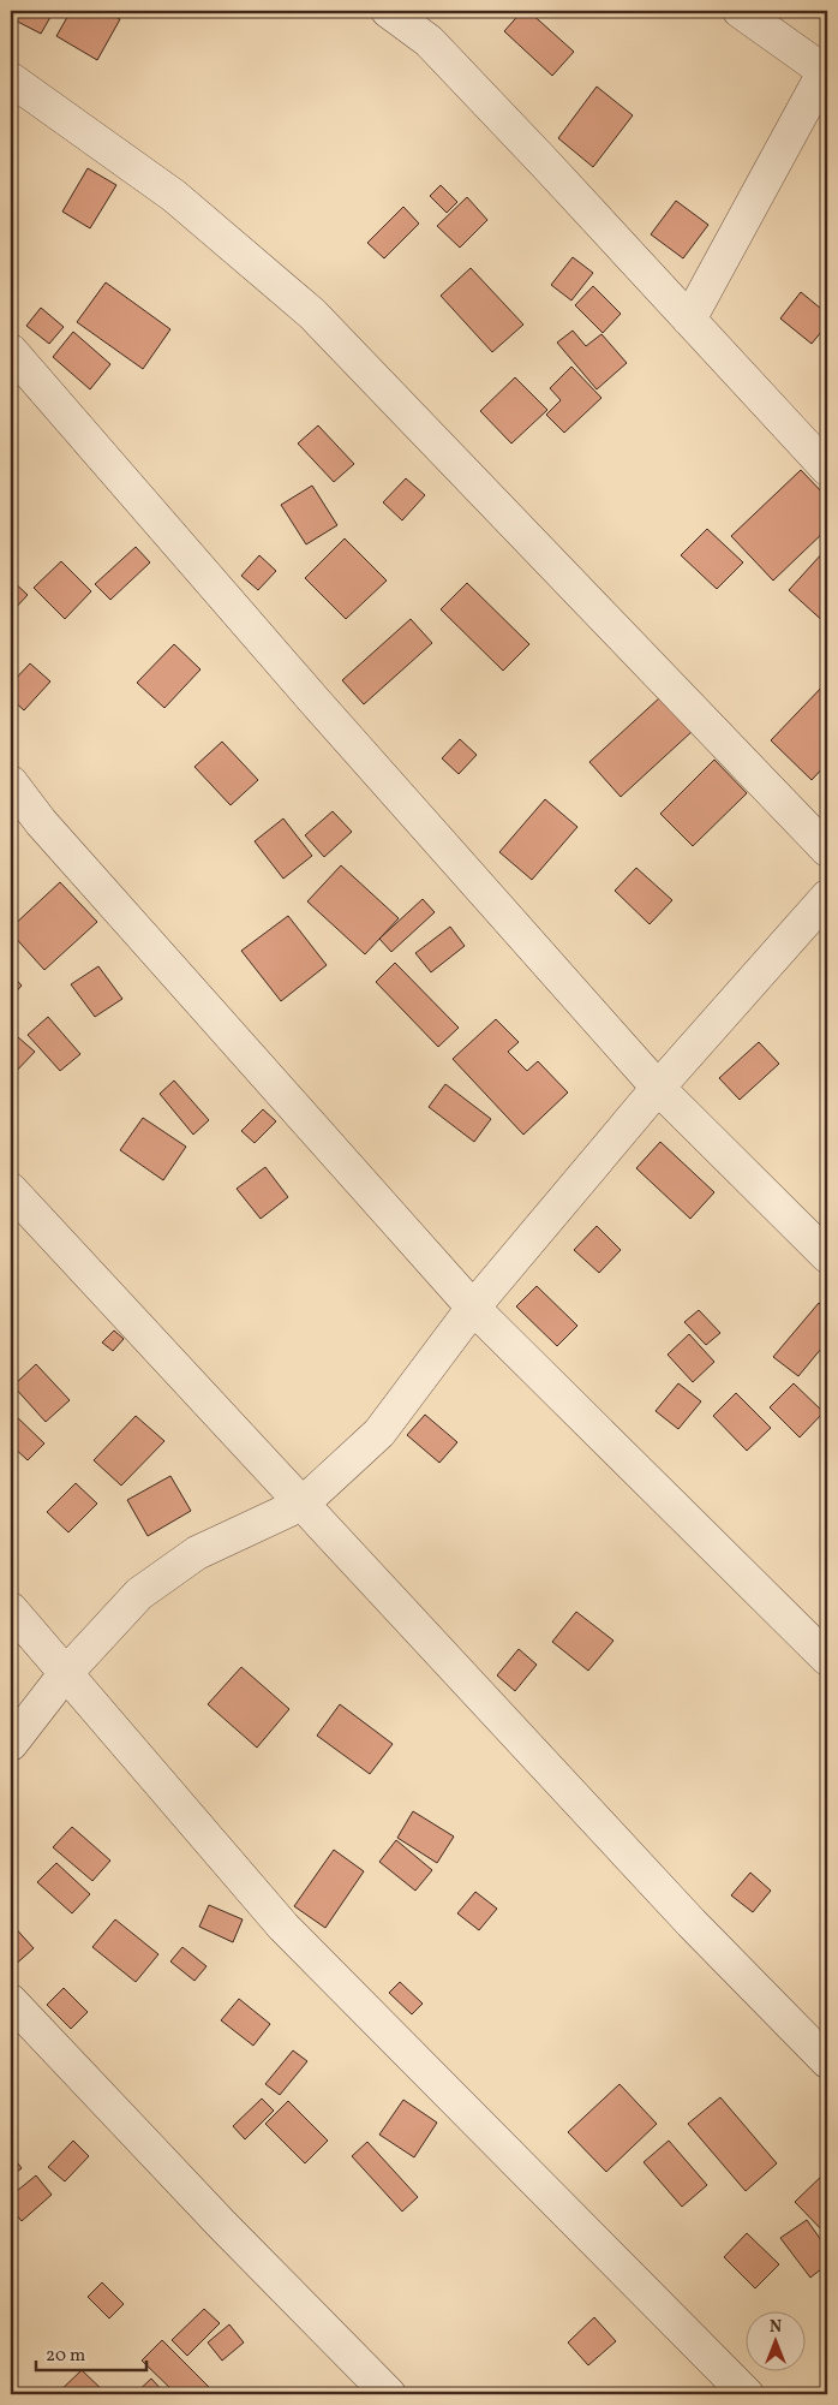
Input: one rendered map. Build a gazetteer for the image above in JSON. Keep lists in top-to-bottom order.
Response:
{
  "scale_bar": "20 m",
  "north": "top"
}
